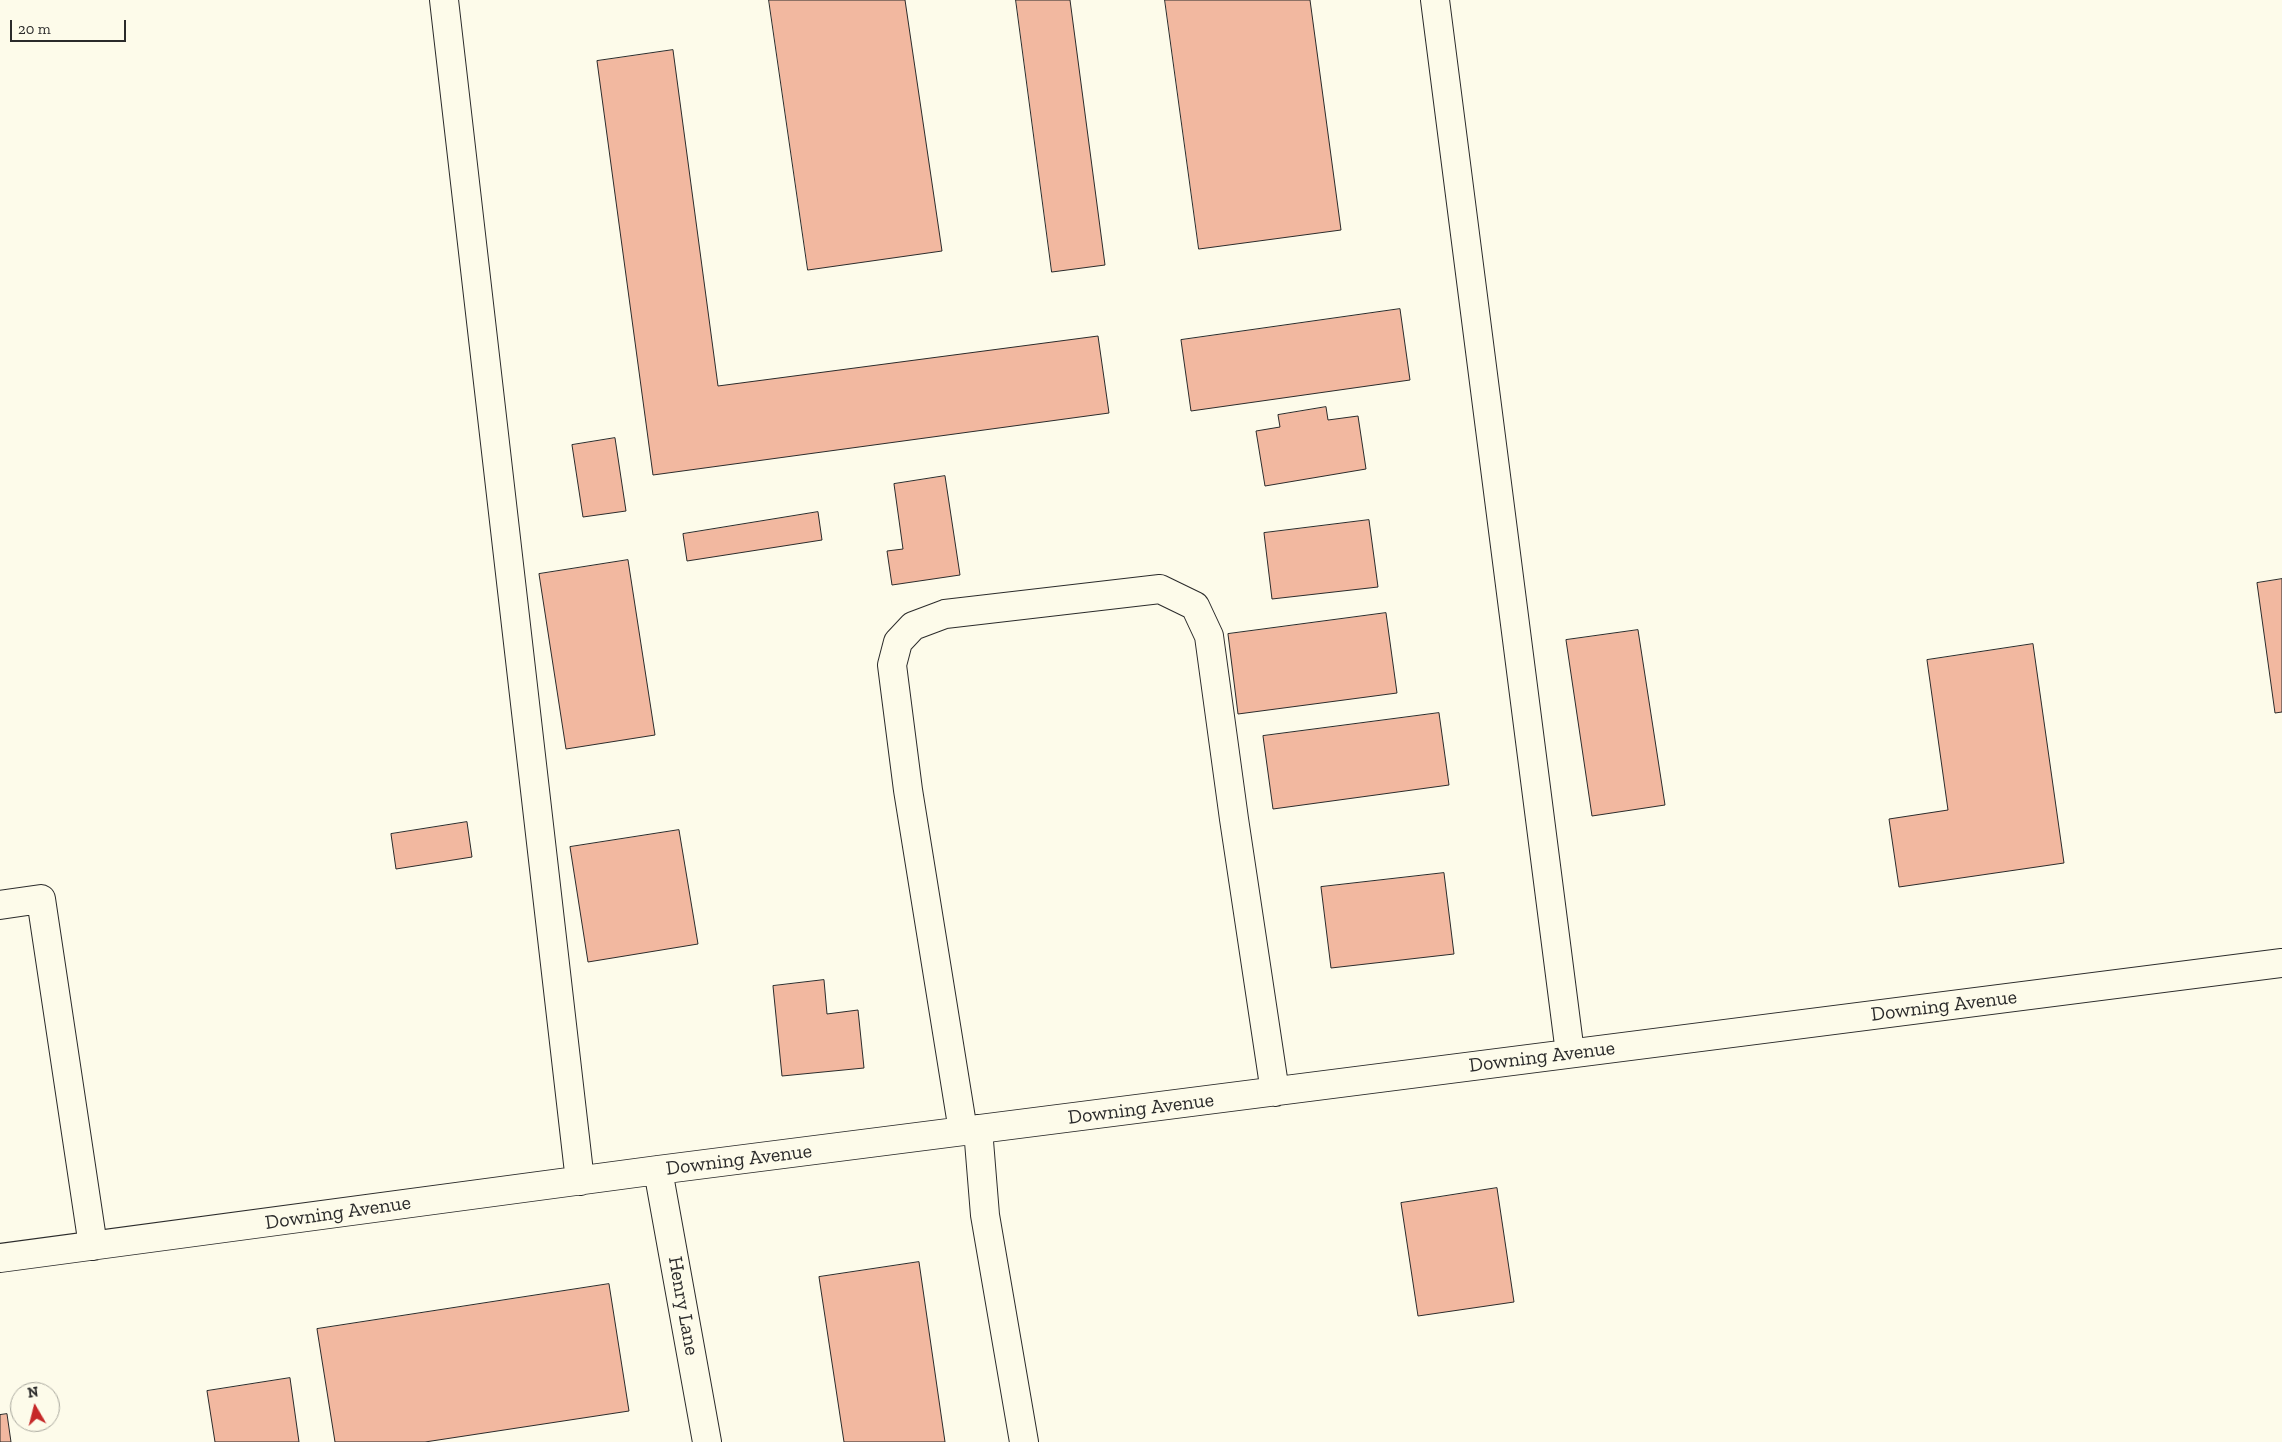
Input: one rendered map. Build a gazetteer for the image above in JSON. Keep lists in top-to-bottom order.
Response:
{
  "streets": {
    "street": ["Downing Avenue", "Henry Lane"]
  },
  "crossings": [
    ["Downing Avenue", "Henry Lane"]
  ],
  "scale_bar": "20 m",
  "north": "top"
}
